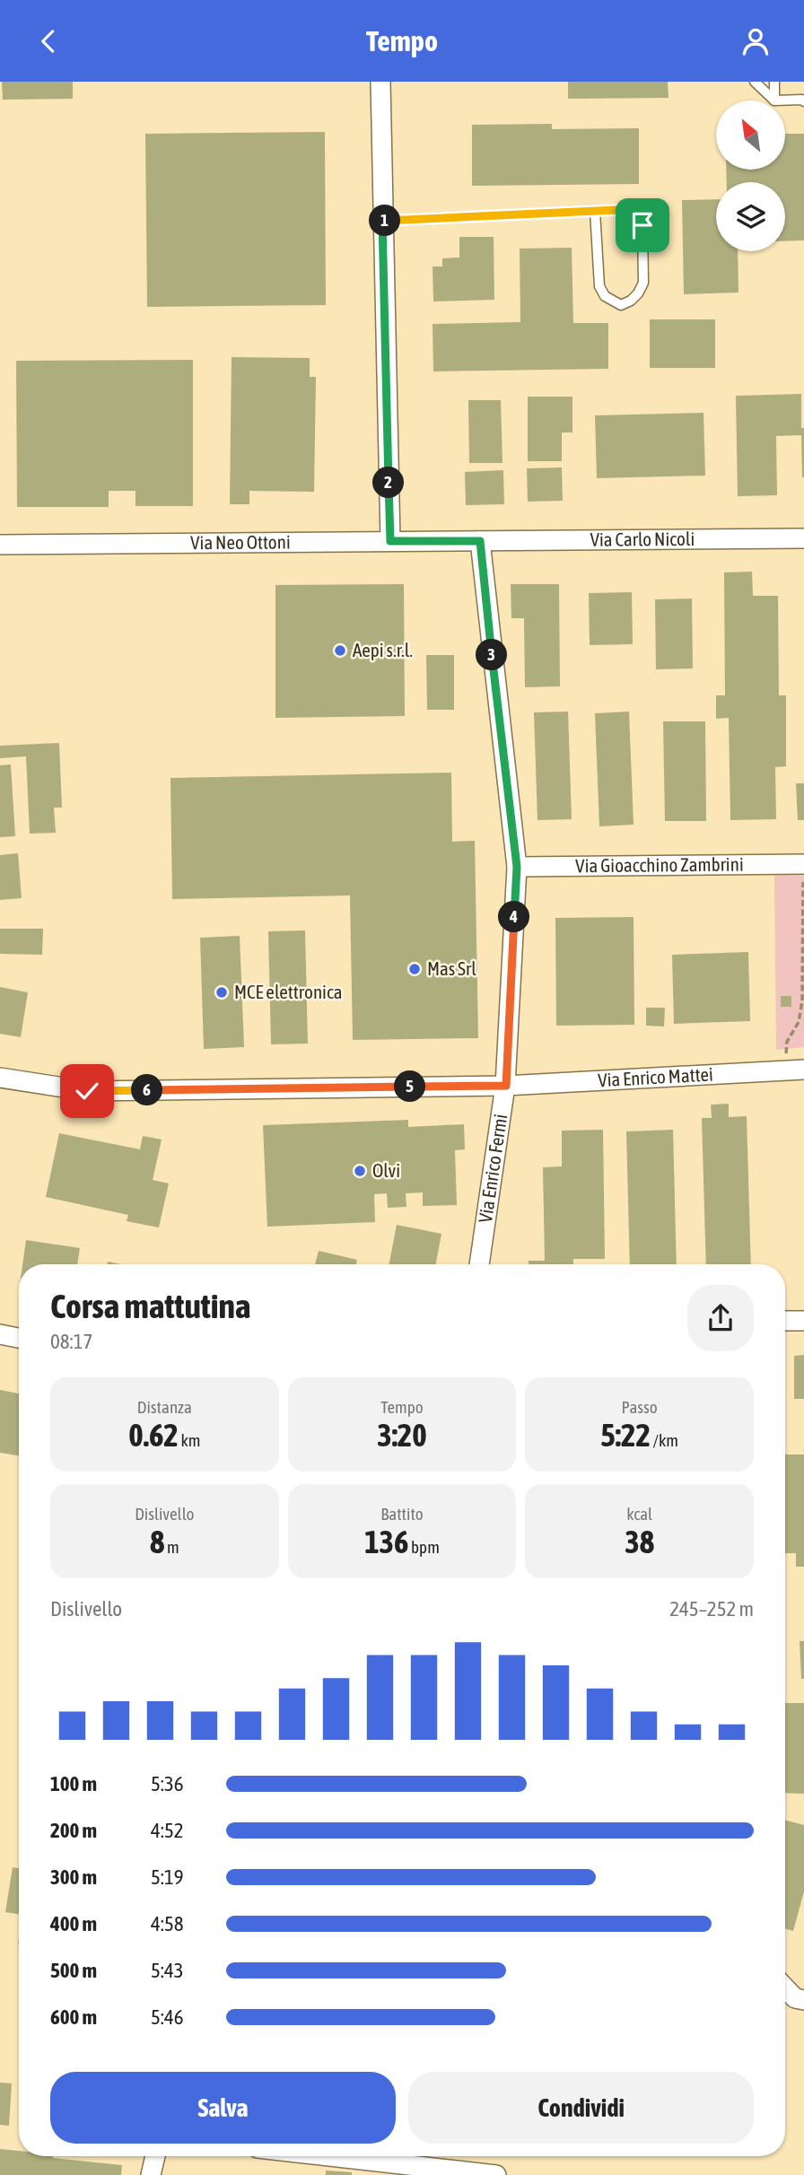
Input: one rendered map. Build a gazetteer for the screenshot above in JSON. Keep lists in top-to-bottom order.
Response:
{
  "streets": {
    "street": [
      "Via Carlo Nicoli",
      "Via Neo Ottoni",
      "Via Gioacchino Zambrini",
      "Via Enrico Mattei",
      "Via Enrico Fermi"
    ]
  },
  "crossings": [
    ["Via Carlo Nicoli", "Via Neo Ottoni"],
    ["Via Carlo Nicoli", "Via Enrico Fermi"],
    ["Via Neo Ottoni", "Via Enrico Fermi"],
    ["Via Gioacchino Zambrini", "Via Enrico Fermi"],
    ["Via Enrico Mattei", "Via Enrico Fermi"]
  ],
  "places": [
    "Aepi s.r.l.",
    "Mas Srl",
    "MCE elettronica",
    "Olvi"
  ],
  "north": "top left",
  "page": {
    "header": "Tempo",
    "pins": [
      "1",
      "2",
      "3",
      "4",
      "5",
      "6"
    ],
    "heading": ["Corsa mattutina", "08:17"],
    "stats": [
      ["Distanza", "0.62 km"],
      ["Tempo", "3:20"],
      ["Passo", "5:22 /km"],
      ["Dislivello", "8 m"],
      ["Battito", "136 bpm"],
      ["kcal", "38"]
    ],
    "chart": ["Dislivello", "245–252 m"],
    "list": [
      {
        "name": "100 m",
        "note": "5:36"
      },
      {
        "name": "200 m",
        "note": "4:52"
      },
      {
        "name": "300 m",
        "note": "5:19"
      },
      {
        "name": "400 m",
        "note": "4:58"
      },
      {
        "name": "500 m",
        "note": "5:43"
      },
      {
        "name": "600 m",
        "note": "5:46"
      }
    ],
    "buttons": ["Salva", "Condividi"]
  }
}
